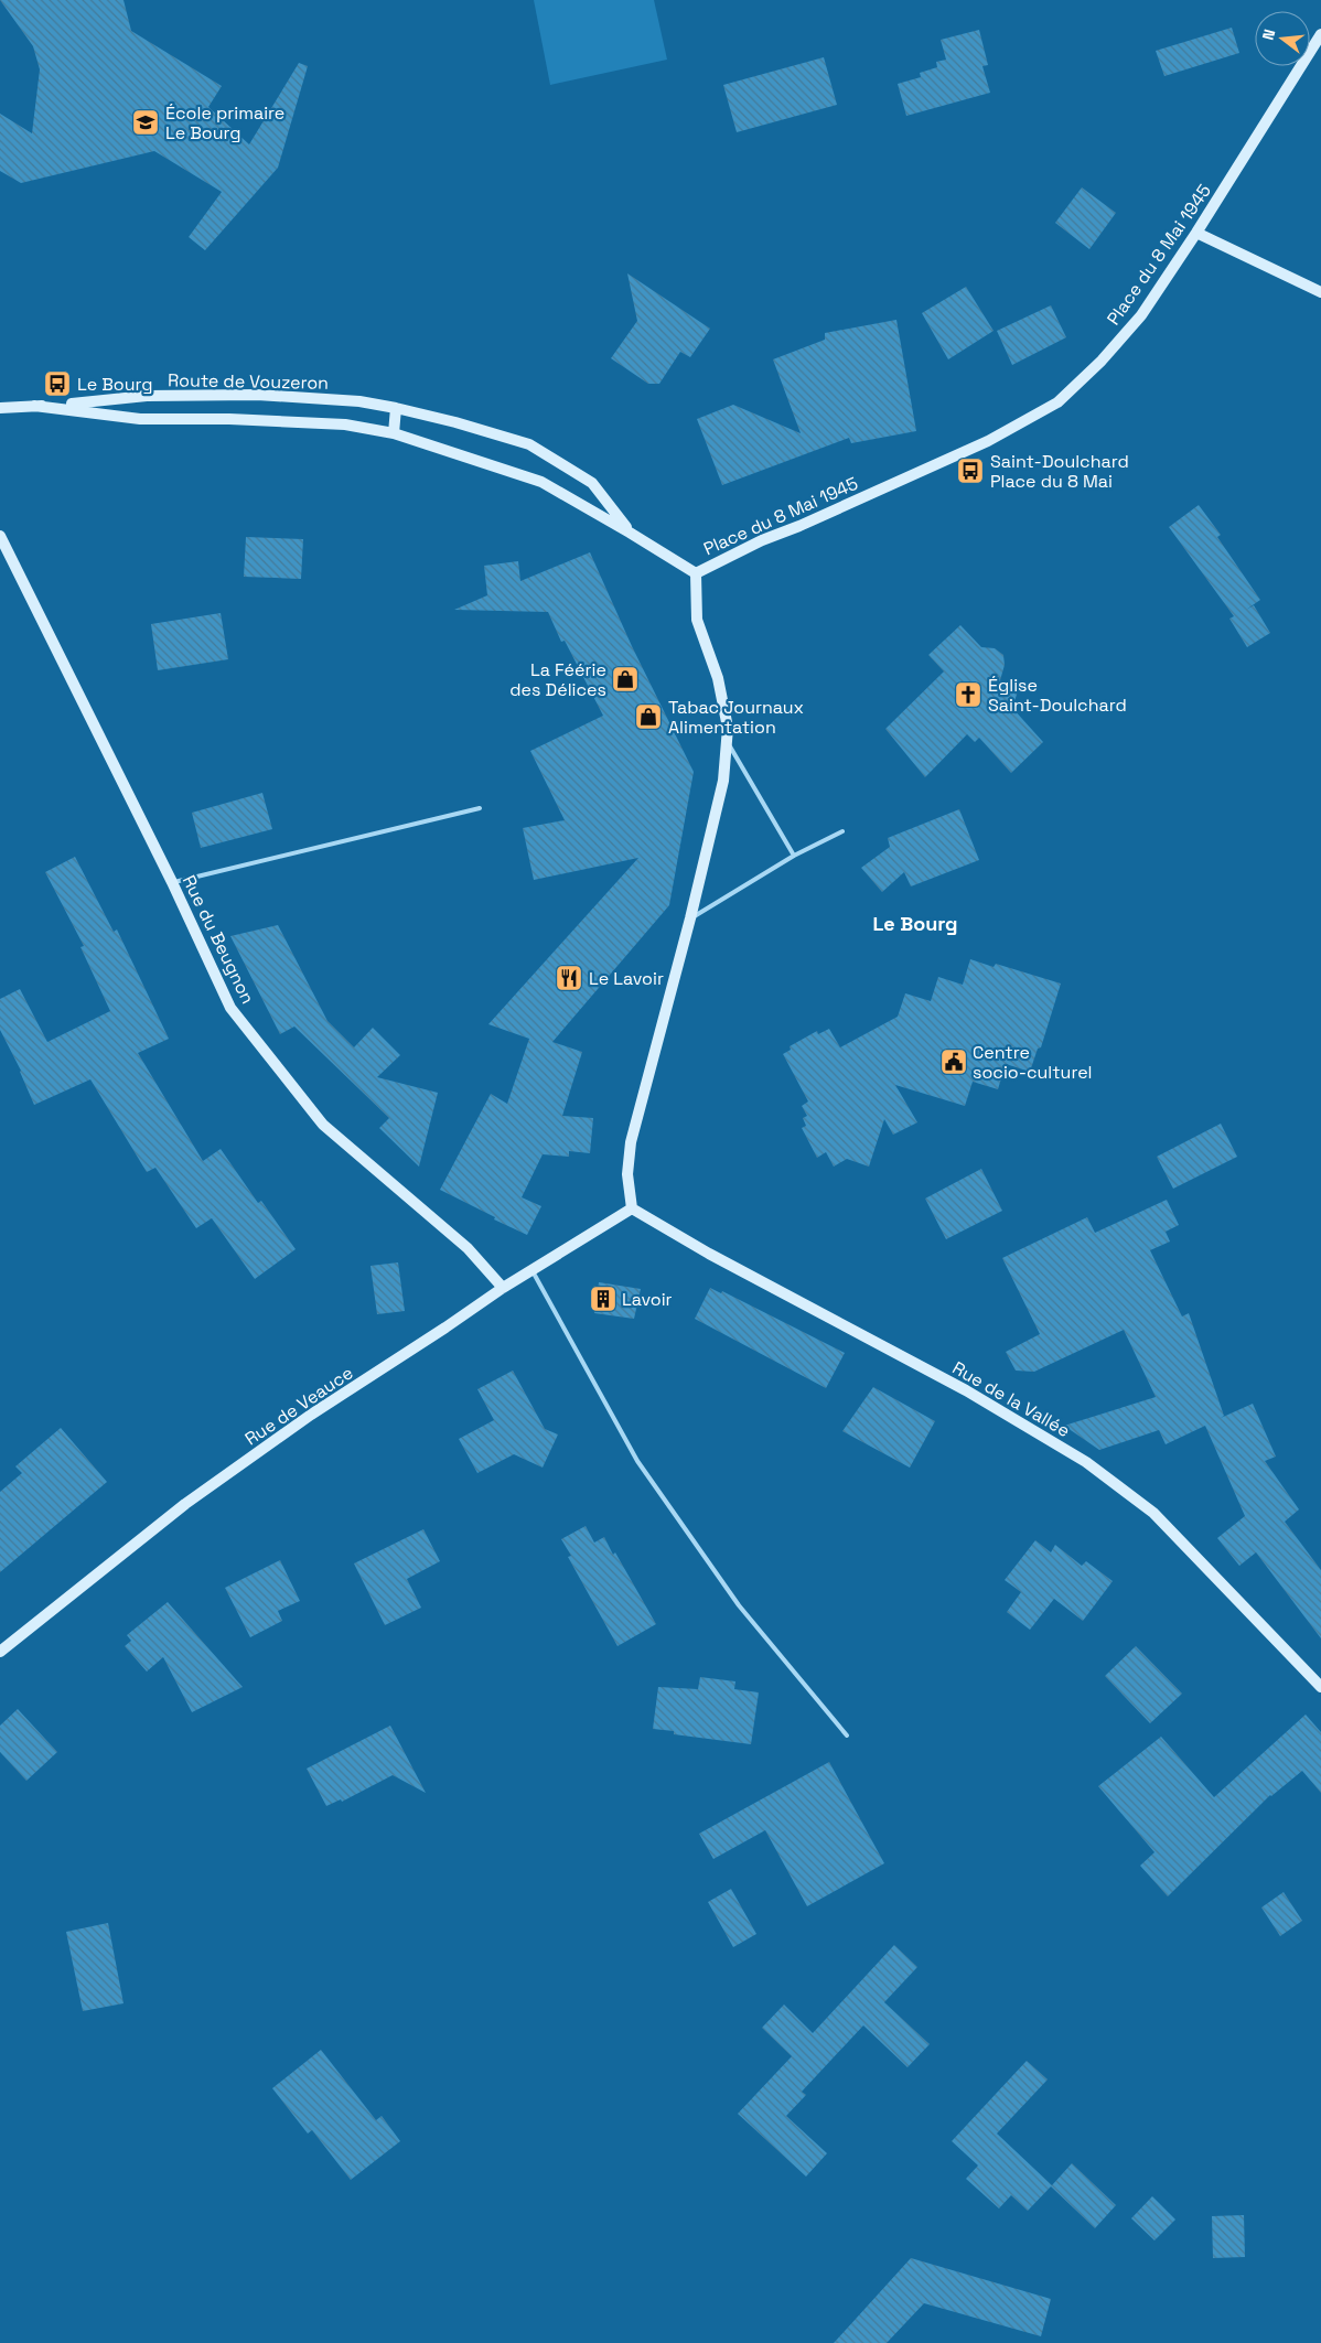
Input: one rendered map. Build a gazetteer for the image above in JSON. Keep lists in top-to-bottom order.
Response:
{
  "streets": {
    "street": [
      "Place du 8 Mai 1945",
      "Route de Vouzeron",
      "Rue du Beugnon",
      "Rue de la Vallée",
      "Rue de Veauce"
    ]
  },
  "crossings": [
    ["Place du 8 Mai 1945", "Route de Vouzeron"],
    ["Place du 8 Mai 1945", "Rue de la Vallée"],
    ["Place du 8 Mai 1945", "Rue de Veauce"],
    ["Rue du Beugnon", "Rue de Veauce"],
    ["Rue de la Vallée", "Rue de Veauce"]
  ],
  "districts": ["Le Bourg"],
  "places": {
    "school or university": ["École primaire Le Bourg"],
    "bus stop": ["Le Bourg", "Saint-Doulchard Place du 8 Mai"],
    "shop": ["La Féérie des Délices", "Tabac Journaux Alimentation"],
    "church": ["Église Saint-Doulchard"],
    "restaurant": ["Le Lavoir"],
    "public building": ["Centre socio-culturel"],
    "building": ["Lavoir"]
  },
  "north": "left"
}
